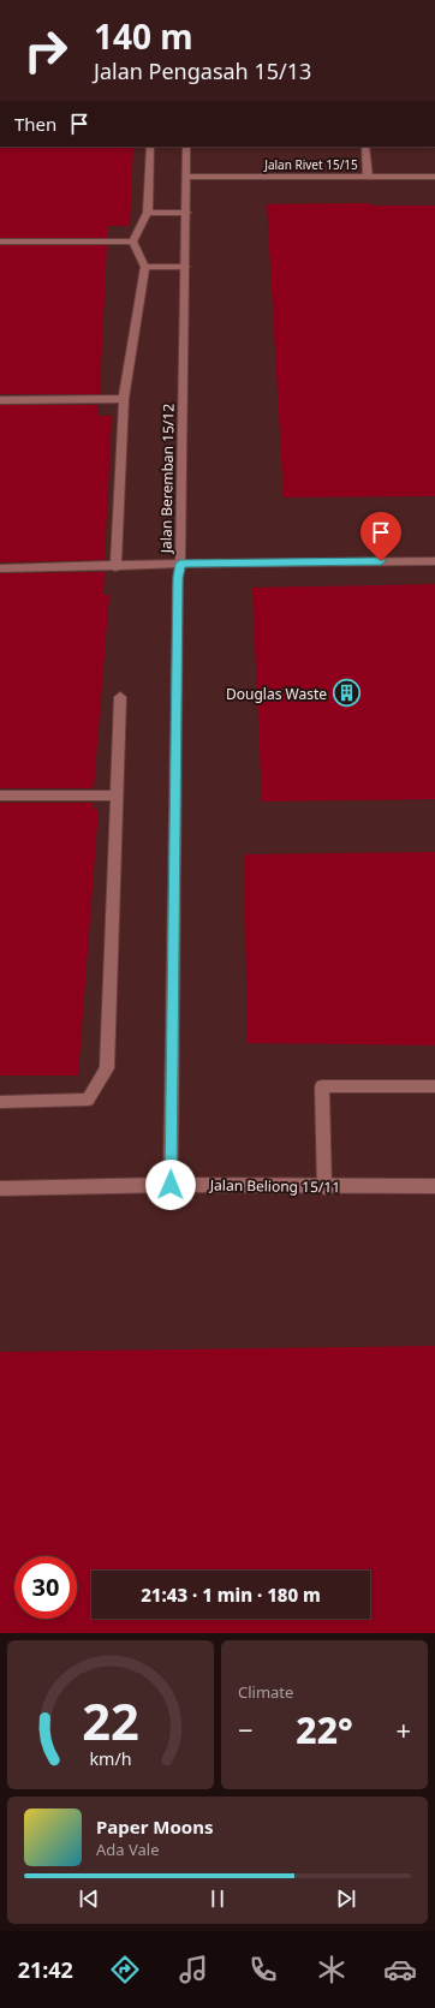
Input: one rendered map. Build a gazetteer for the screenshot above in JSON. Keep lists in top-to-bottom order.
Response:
{
  "streets": {
    "street": ["Jalan Rivet 15/15", "Jalan Beremban 15/12", "Jalan Beliong 15/11"]
  },
  "crossings": [
    ["Jalan Rivet 15/15", "Jalan Beremban 15/12"],
    ["Jalan Beremban 15/12", "Jalan Beliong 15/11"]
  ],
  "places": {
    "building": ["Douglas Waste"]
  },
  "page": {
    "turn": ["140 m", "Jalan Pengasah 15/13"],
    "then": "Then",
    "limit": "30",
    "trip": "21:43 · 1 min · 180 m",
    "tile": "Climate",
    "heat": ["−", "22°", "+"],
    "song": ["Paper Moons", "Ada Vale"],
    "tabs": "21:42",
    "gauge": ["22", "km/h"]
  }
}
